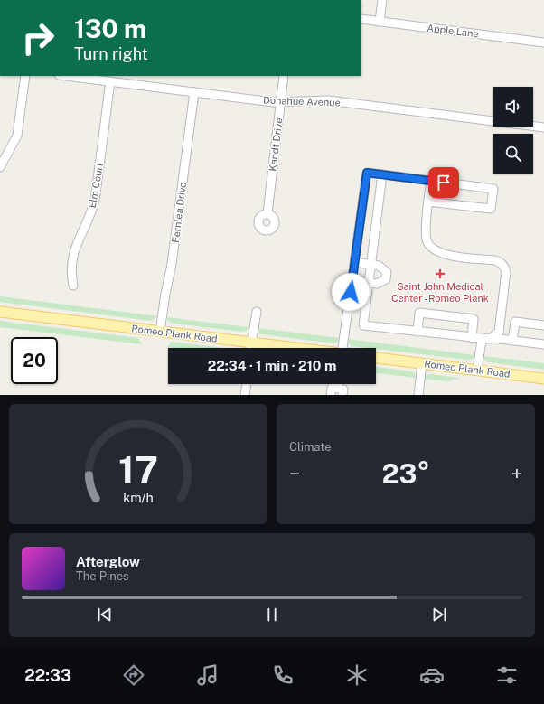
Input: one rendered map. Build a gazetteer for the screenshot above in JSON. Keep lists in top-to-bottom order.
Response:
{
  "streets": {
    "main road": ["Romeo Plank Road"],
    "street": [
      "Apple Lane",
      "Donahue Avenue",
      "Kandt Drive",
      "Elm Court",
      "Fernlea Drive"
    ]
  },
  "crossings": [
    ["Donahue Avenue", "Kandt Drive"],
    ["Donahue Avenue", "Elm Court"],
    ["Donahue Avenue", "Fernlea Drive"],
    ["Fernlea Drive", "Romeo Plank Road"]
  ],
  "places": {
    "health": ["Saint John Medical Center - Romeo Plank"]
  },
  "page": {
    "turn": ["130 m", "Turn right"],
    "limit": "20",
    "trip": "22:34 · 1 min · 210 m",
    "tile": "Climate",
    "heat": ["−", "23°", "+"],
    "song": ["Afterglow", "The Pines"],
    "tabs": "22:33",
    "gauge": ["17", "km/h"]
  }
}
